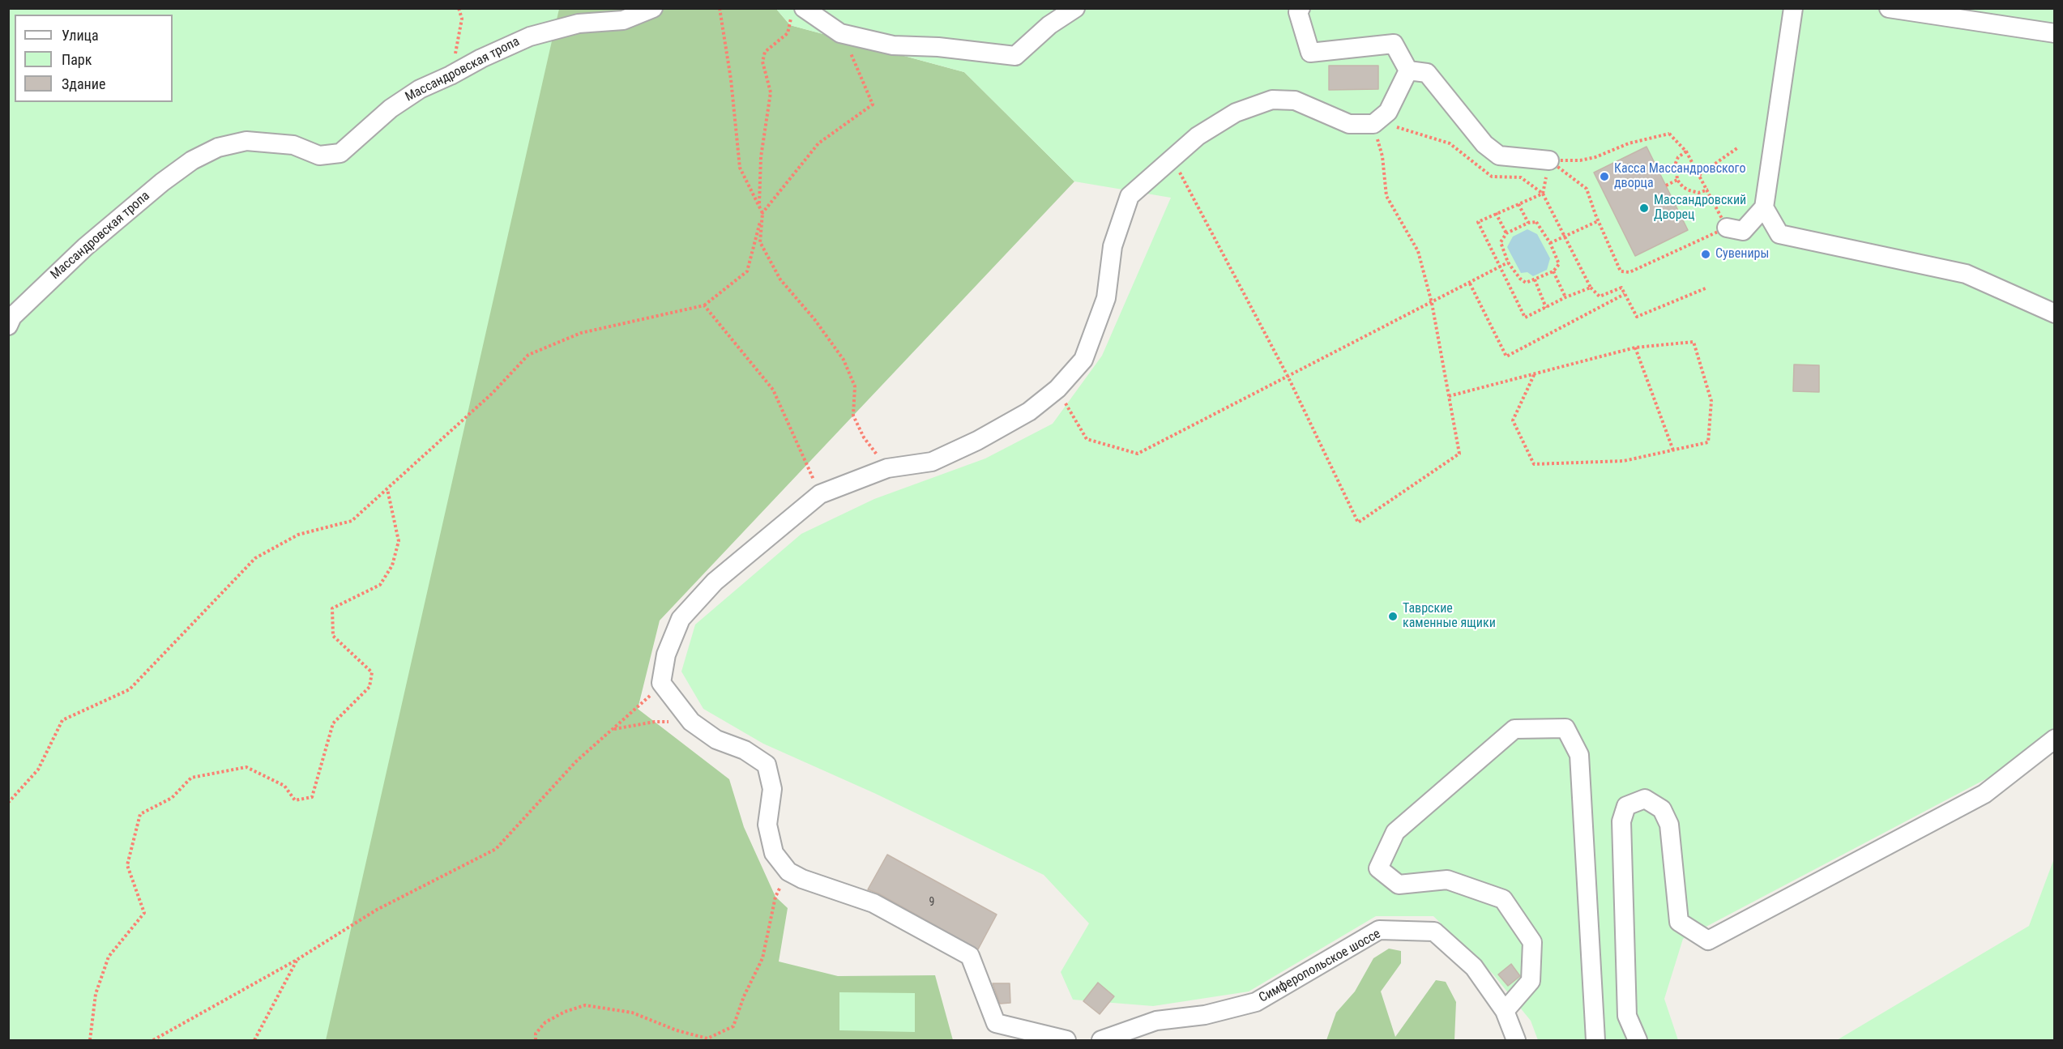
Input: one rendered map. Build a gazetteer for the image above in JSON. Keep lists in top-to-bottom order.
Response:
{
  "streets": {
    "street": ["Массандровская тропа", "Симферопольское шоссе"]
  },
  "places": [
    "Касса Массандровского дворца",
    "Массандровский Дворец",
    "Сувениры",
    "Таврские каменные ящики"
  ],
  "house_numbers": ["9"],
  "legend": ["Улица", "Парк", "Здание"]
}
